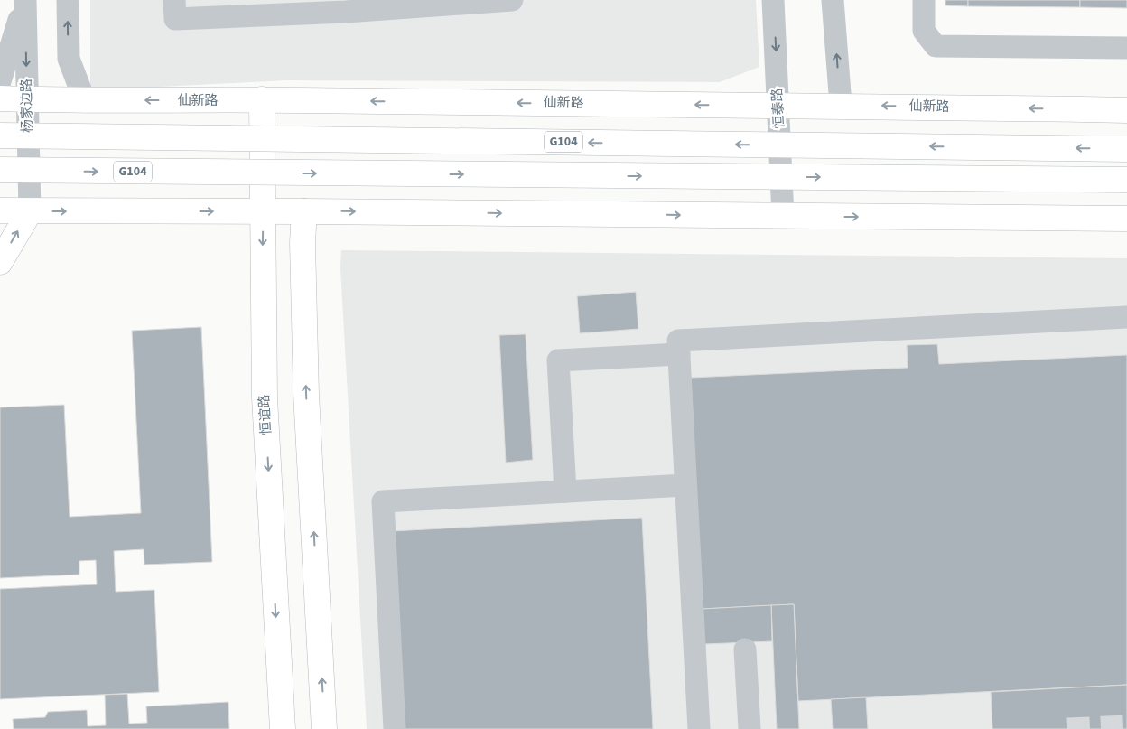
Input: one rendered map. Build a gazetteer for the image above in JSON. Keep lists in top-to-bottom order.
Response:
{
  "streets": {
    "main road": ["仙新路", "G104", "恒谊路"],
    "street": ["杨家边路", "恒泰路"]
  },
  "crossings": [
    ["仙新路", "杨家边路"],
    ["仙新路", "恒泰路"],
    ["仙新路", "恒谊路"]
  ]
}
